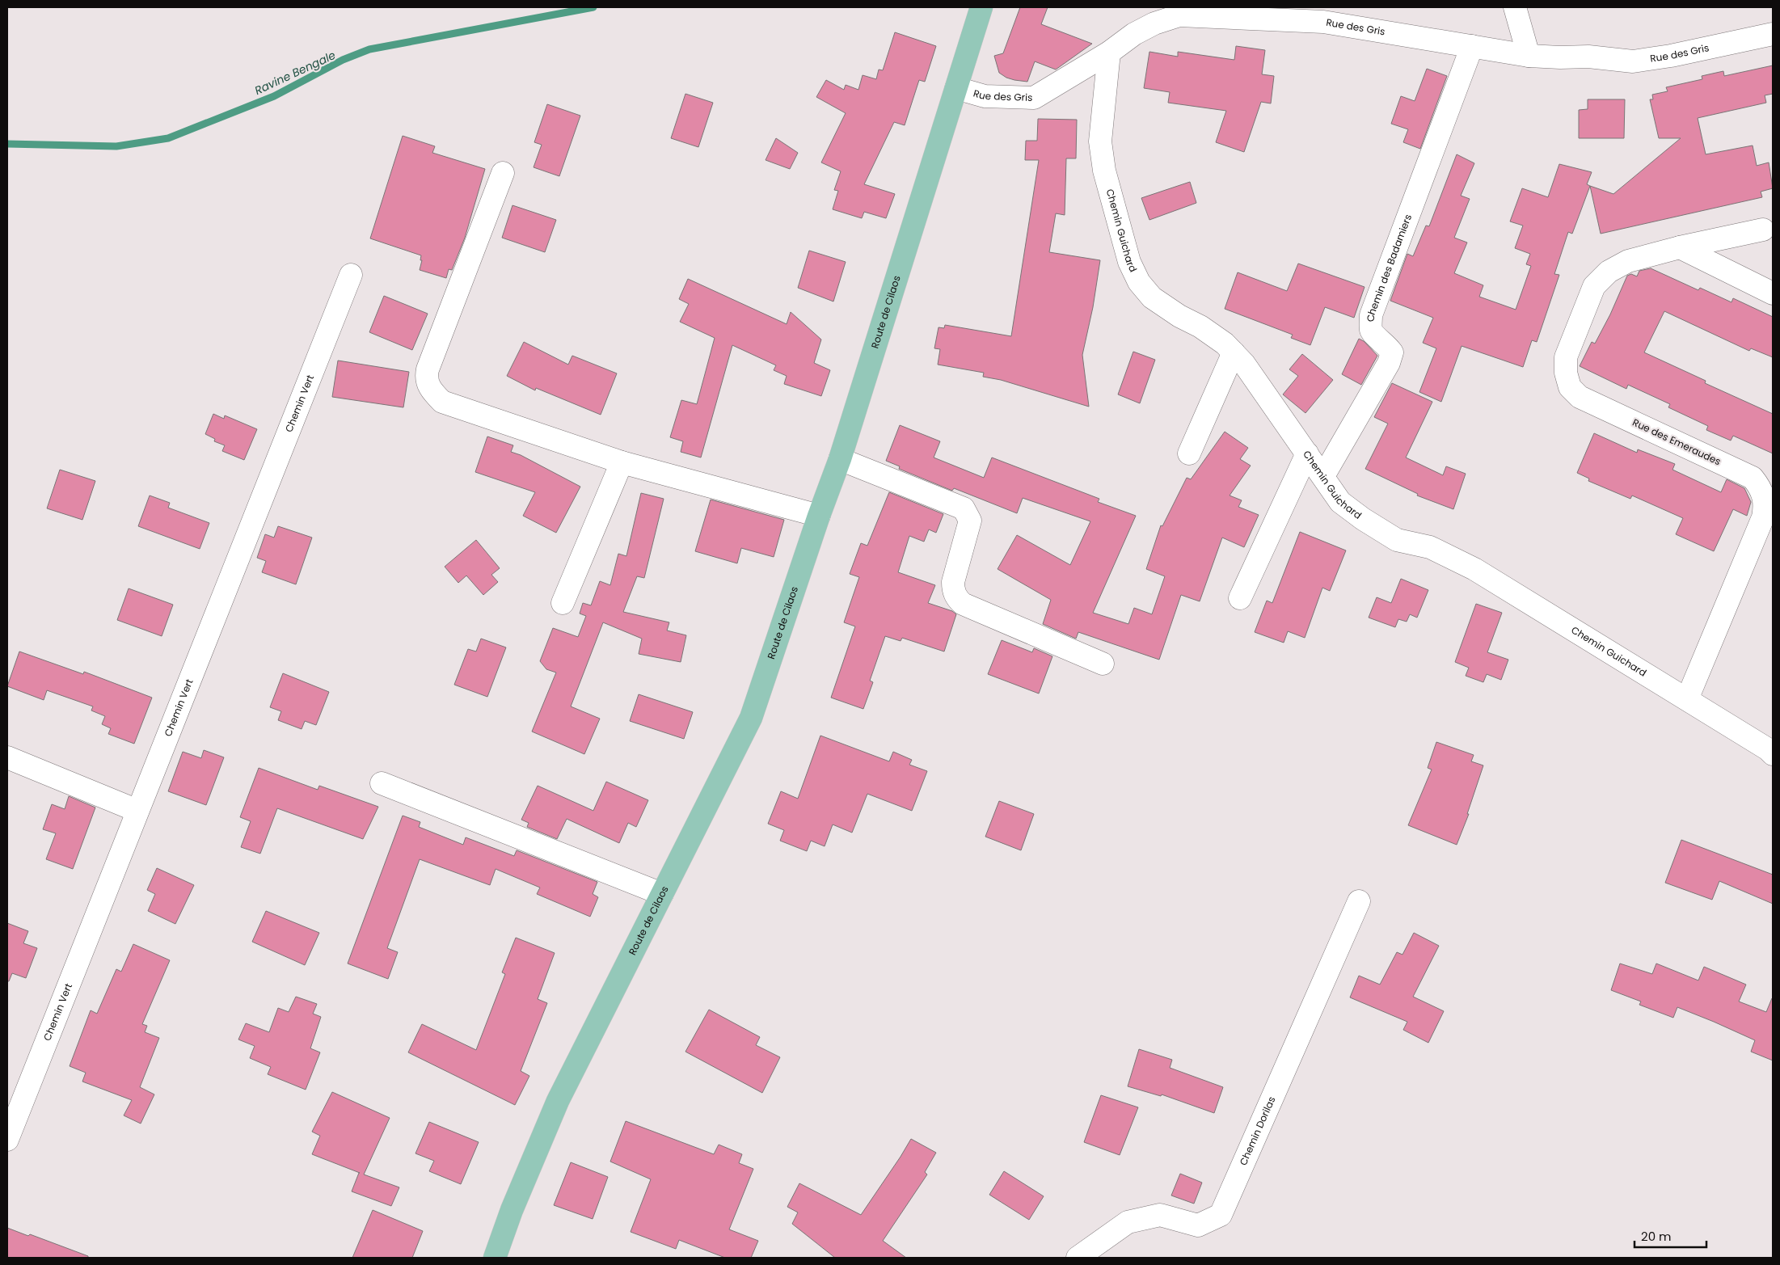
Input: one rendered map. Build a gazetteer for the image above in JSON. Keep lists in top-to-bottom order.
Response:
{
  "streets": {
    "main road": ["Route de Cilaos"],
    "street": [
      "Rue des Gris",
      "Chemin Guichard",
      "Chemin des Badamiers",
      "Chemin Vert",
      "Rue des Emeraudes",
      "Chemin Dorilas"
    ]
  },
  "crossings": [
    ["Rue des Gris", "Chemin Guichard"],
    ["Rue des Gris", "Chemin des Badamiers"],
    ["Rue des Gris", "Route de Cilaos"],
    ["Chemin Guichard", "Chemin des Badamiers"],
    ["Chemin Guichard", "Rue des Emeraudes"]
  ],
  "water": ["Ravine Bengale"],
  "scale_bar": "20 m"
}
